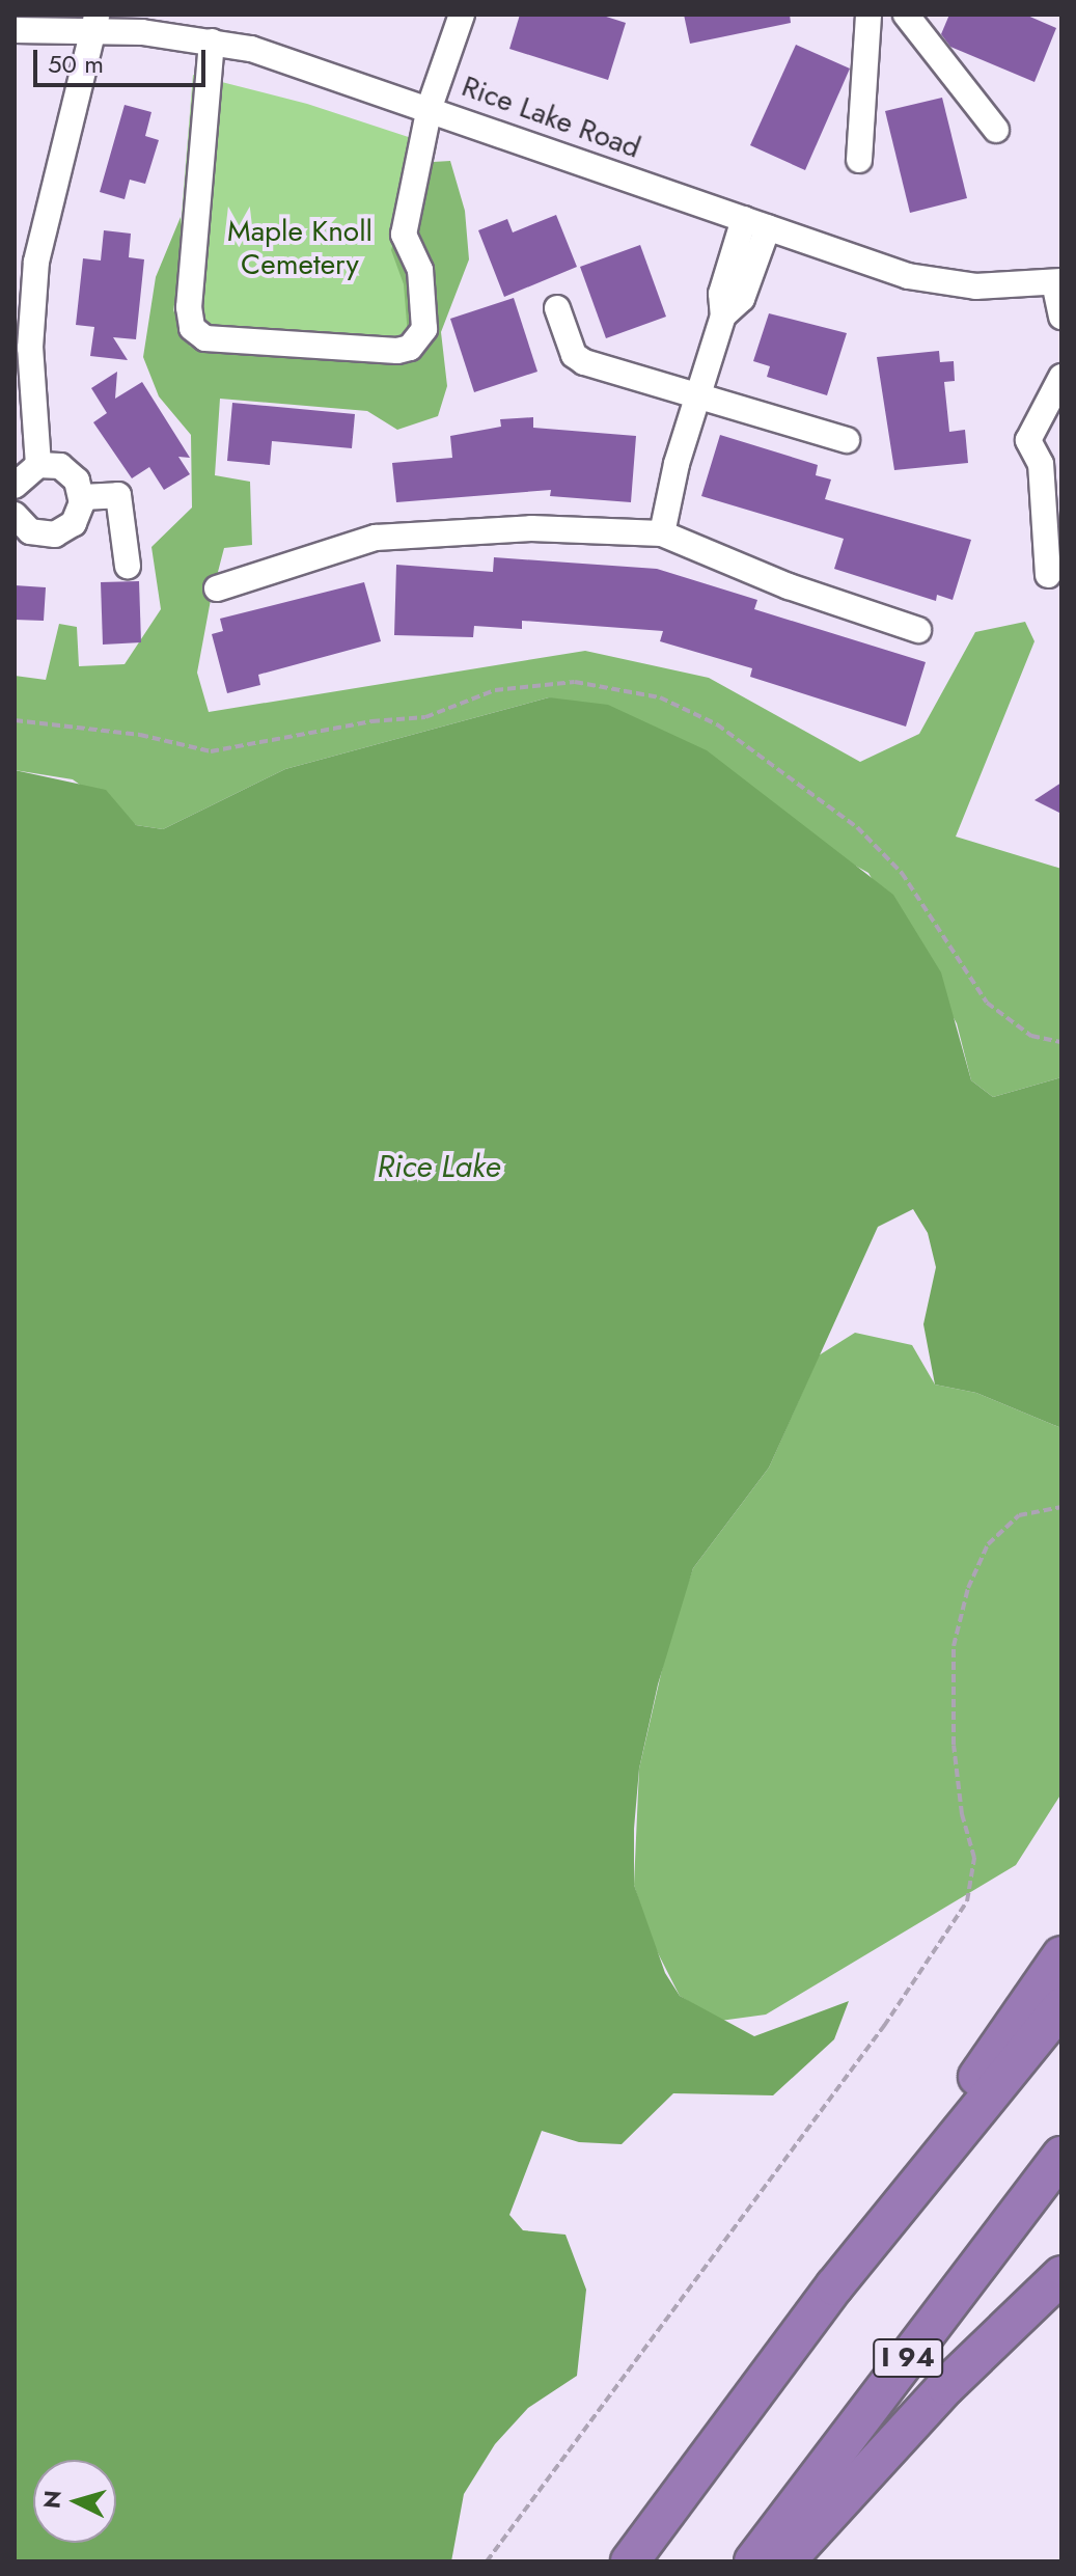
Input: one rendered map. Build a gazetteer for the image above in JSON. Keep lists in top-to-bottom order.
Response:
{
  "streets": {
    "highway": ["I 94"],
    "street": ["Rice Lake Road"]
  },
  "water": ["Rice Lake"],
  "parks": ["Maple Knoll Cemetery"],
  "scale_bar": "50 m",
  "north": "left"
}
